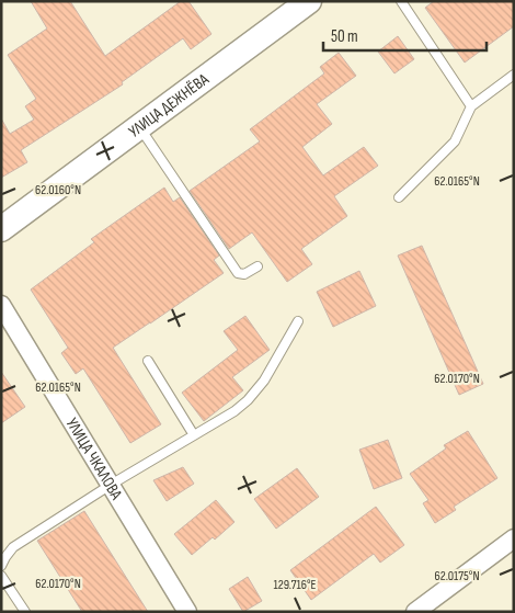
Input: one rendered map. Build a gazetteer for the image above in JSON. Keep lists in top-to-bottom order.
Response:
{
  "streets": {
    "main road": ["УЛИЦА ДЕЖНЁВА"],
    "street": ["УЛИЦА ЧКАЛОВА"]
  },
  "scale_bar": "50 m",
  "coordinates": [
    "62.0165°N",
    "62.0160°N",
    "62.0170°N",
    "62.0175°N",
    "129.716°E"
  ]
}
